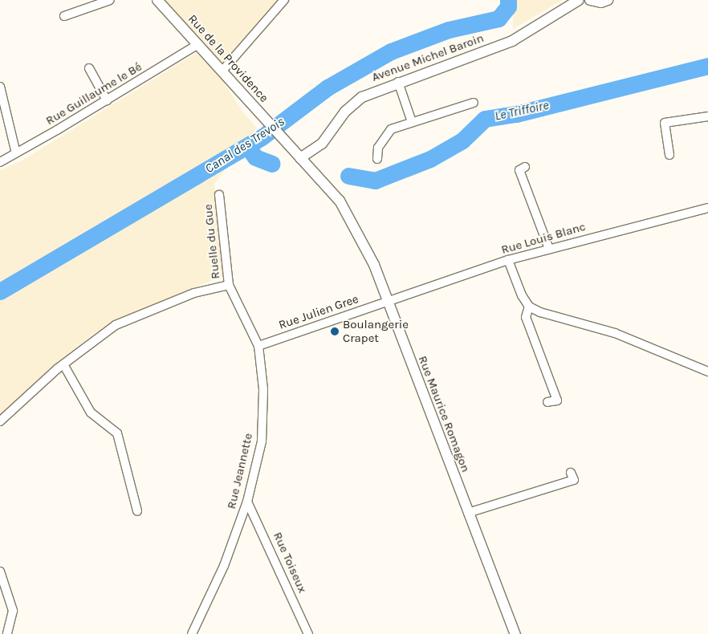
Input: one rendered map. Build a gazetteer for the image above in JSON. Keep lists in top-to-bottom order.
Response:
{
  "streets": {
    "street": [
      "Avenue Michel Baroin",
      "Rue de la Providence",
      "Rue Guillaume le Bé",
      "Rue Louis Blanc",
      "Ruelle du Gue",
      "Rue Julien Gree",
      "Rue Maurice Romagon",
      "Rue Jeannette",
      "Rue Toiseux"
    ]
  },
  "crossings": [
    ["Avenue Michel Baroin", "Rue Maurice Romagon"],
    ["Rue de la Providence", "Rue Guillaume le Bé"],
    ["Rue de la Providence", "Rue Maurice Romagon"],
    ["Rue Louis Blanc", "Rue Julien Gree"],
    ["Rue Louis Blanc", "Rue Maurice Romagon"],
    ["Ruelle du Gue", "Rue Jeannette"],
    ["Rue Julien Gree", "Rue Maurice Romagon"],
    ["Rue Julien Gree", "Rue Jeannette"],
    ["Rue Jeannette", "Rue Toiseux"]
  ],
  "water": ["Le Triffoire", "Canal des Trevois"],
  "places": ["Boulangerie Crapet"]
}
